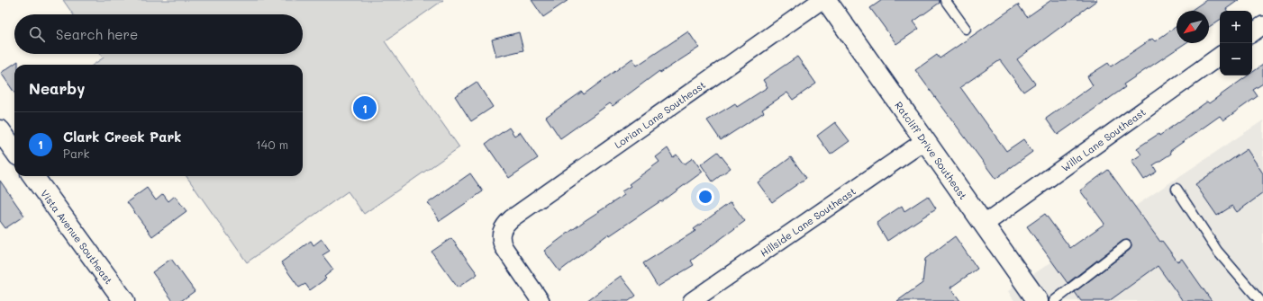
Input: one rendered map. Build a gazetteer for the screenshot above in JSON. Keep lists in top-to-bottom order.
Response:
{
  "streets": {
    "street": [
      "Lorian Lane Southeast",
      "Willa Lane Southeast",
      "Ratcliff Drive Southeast",
      "Hillside Lane Southeast",
      "Vista Avenue Southeast"
    ]
  },
  "crossings": [
    ["Willa Lane Southeast", "Ratcliff Drive Southeast"],
    ["Ratcliff Drive Southeast", "Hillside Lane Southeast"]
  ],
  "north": "bottom left",
  "page": {
    "map_buttons": ["+", "−"],
    "search": "Search here",
    "heading": "Nearby",
    "pins": "1",
    "list": [
      {
        "mark": "1",
        "name": "Clark Creek Park",
        "note": "Park",
        "value": "140 m"
      }
    ]
  }
}
